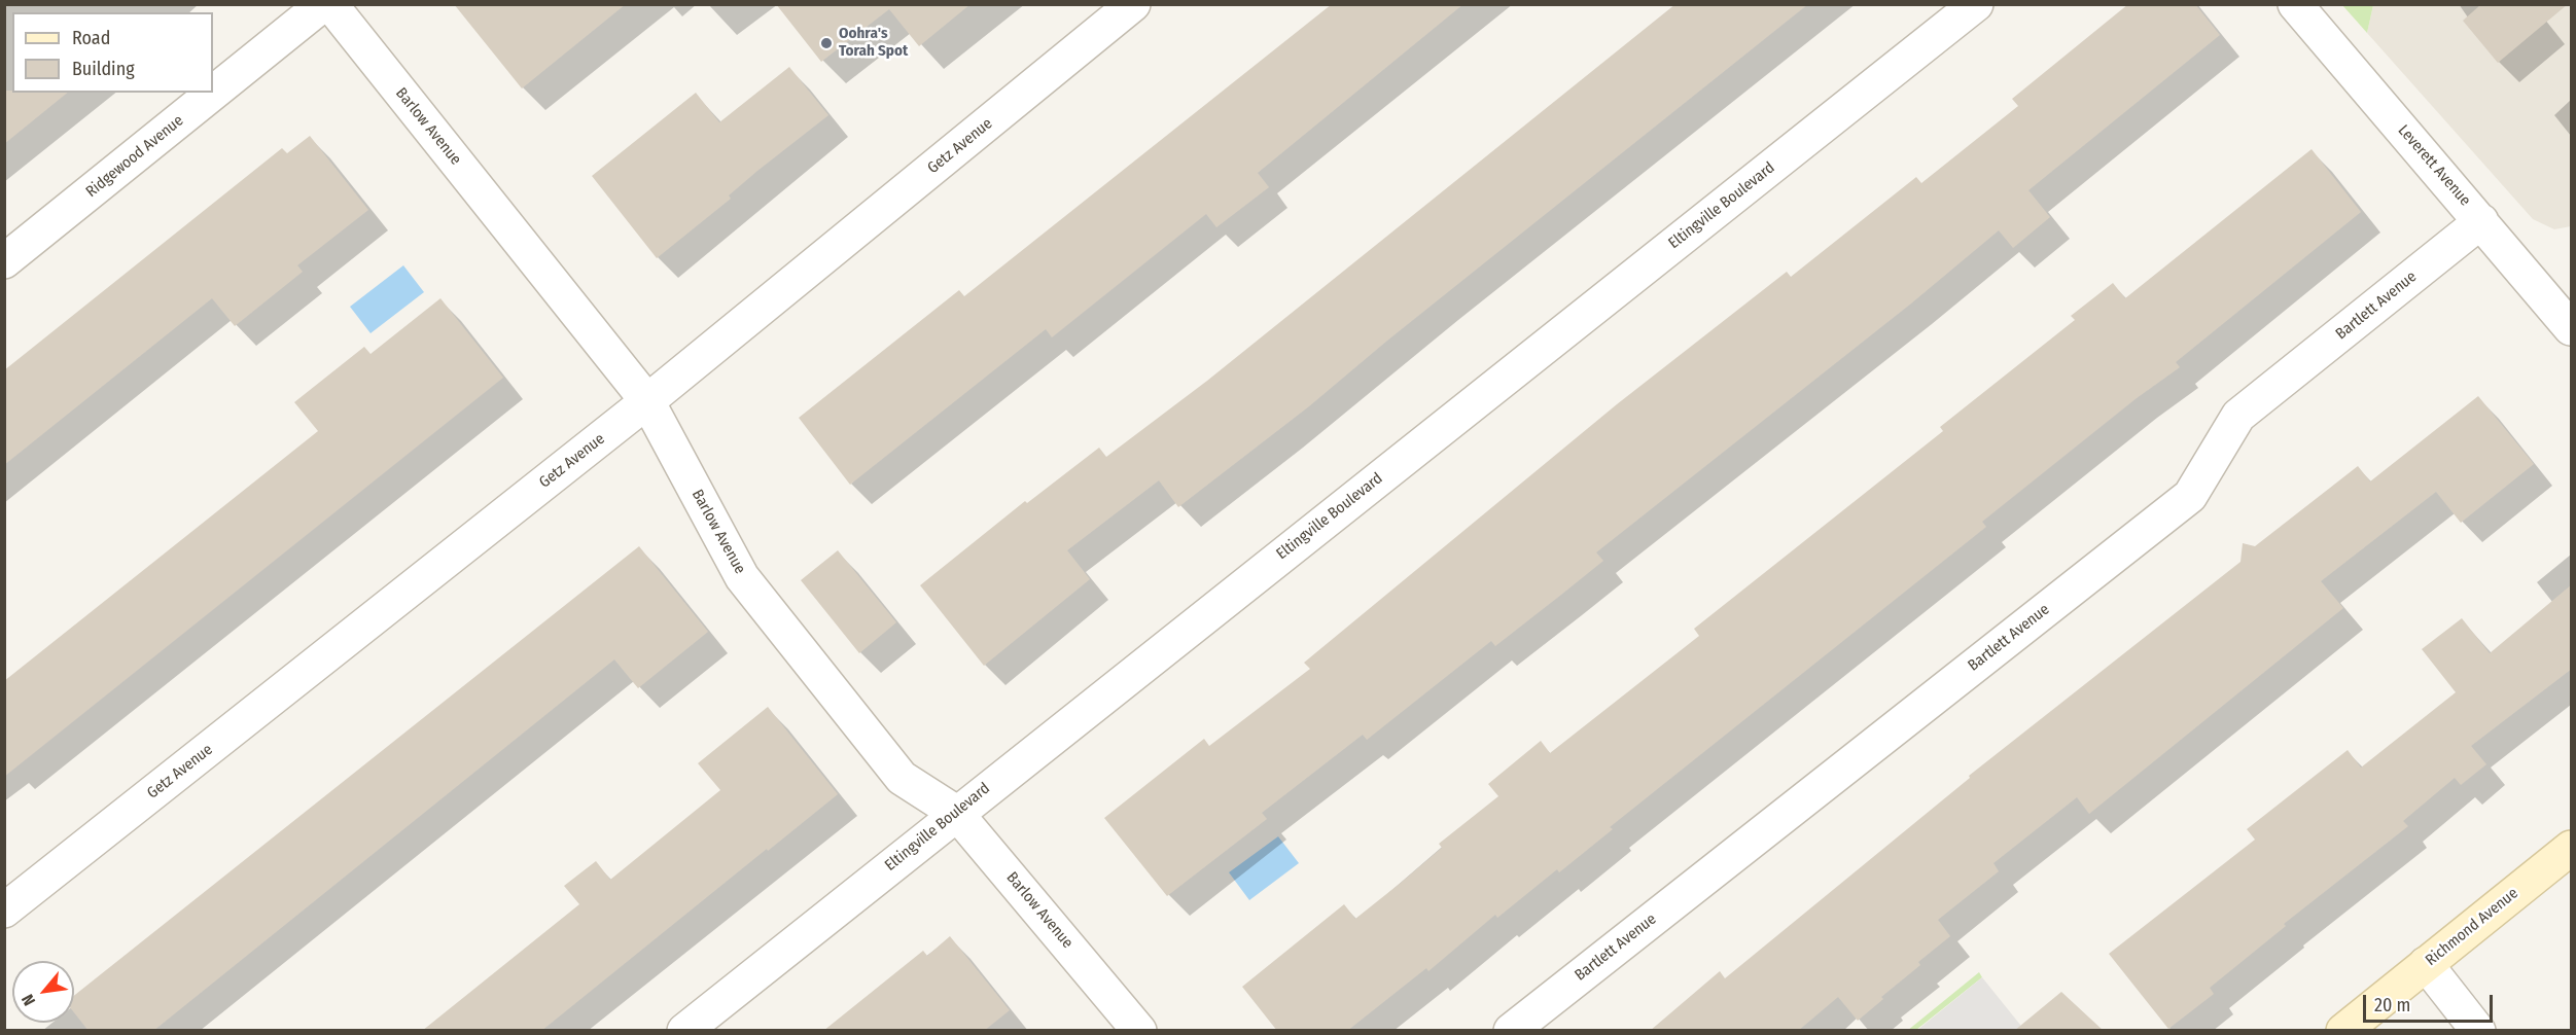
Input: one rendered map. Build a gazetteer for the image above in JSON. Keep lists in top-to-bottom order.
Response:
{
  "streets": {
    "main road": ["Richmond Avenue"],
    "street": [
      "Barlow Avenue",
      "Getz Avenue",
      "Ridgewood Avenue",
      "Leverett Avenue",
      "Eltingville Boulevard",
      "Bartlett Avenue"
    ]
  },
  "crossings": [
    ["Barlow Avenue", "Getz Avenue"],
    ["Barlow Avenue", "Eltingville Boulevard"],
    ["Leverett Avenue", "Bartlett Avenue"]
  ],
  "places": ["Oohra's Torah Spot"],
  "legend": ["Road", "Building"],
  "scale_bar": "20 m",
  "north": "bottom left"
}
